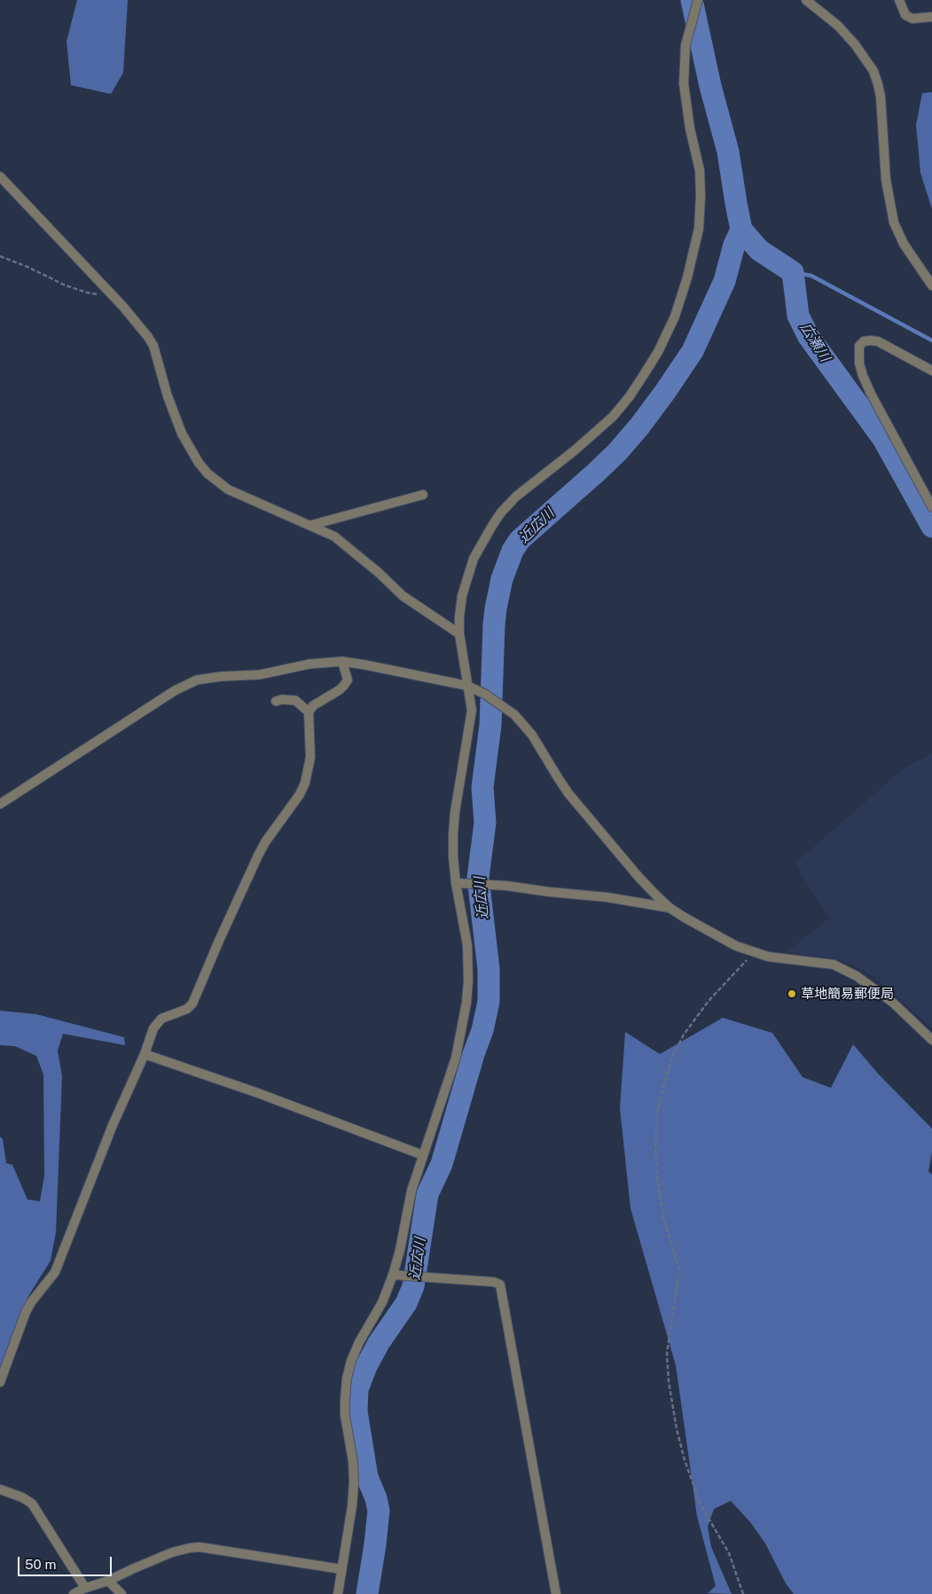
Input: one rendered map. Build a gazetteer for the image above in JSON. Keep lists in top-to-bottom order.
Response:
{
  "water": ["広瀬川", "近広川"],
  "places": ["草地簡易郵便局"],
  "scale_bar": "50 m"
}
